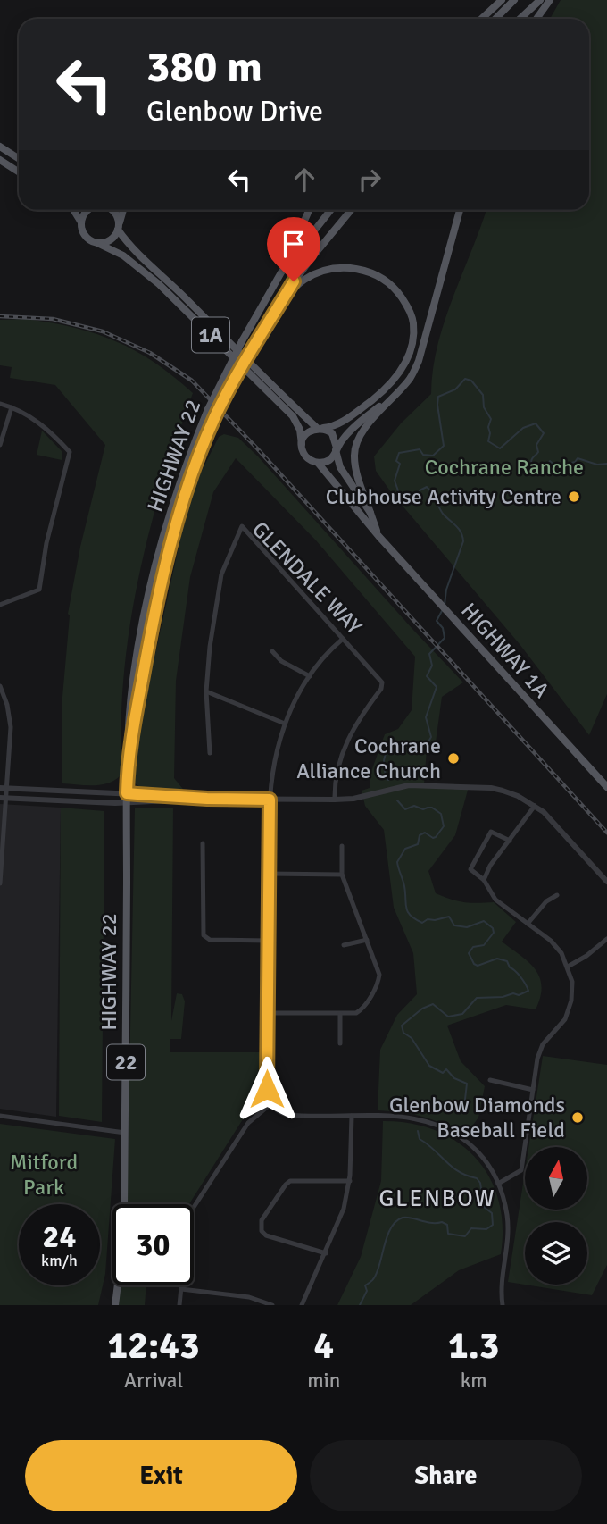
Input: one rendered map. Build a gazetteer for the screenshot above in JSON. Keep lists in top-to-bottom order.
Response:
{
  "streets": {
    "main road": [
      "1A",
      "HIGHWAY 22",
      "HIGHWAY 1A",
      "22"
    ],
    "street": ["GLENDALE WAY"]
  },
  "crossings": [
    ["1A", "HIGHWAY 1A"]
  ],
  "districts": ["GLENBOW"],
  "parks": ["Cochrane Ranche", "Mitford Park"],
  "places": ["Clubhouse Activity Centre", "Cochrane Alliance Church", "Glenbow Diamonds Baseball Field"],
  "north": "top",
  "page": {
    "turn": ["380 m", "Glenbow Drive"],
    "speed": "24 km/h",
    "limit": "30",
    "eta": [
      "12:43",
      "Arrival",
      "4",
      "min",
      "1.3",
      "km"
    ],
    "buttons": ["Exit", "Share"]
  }
}
